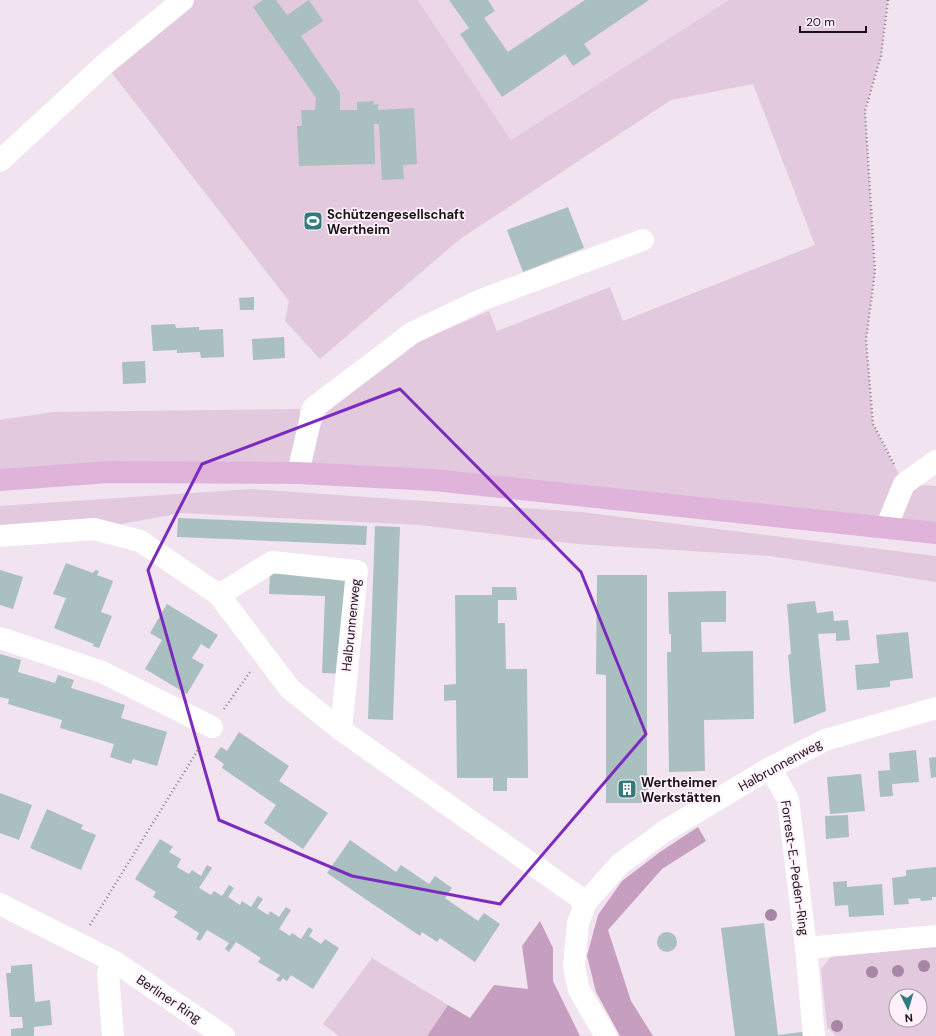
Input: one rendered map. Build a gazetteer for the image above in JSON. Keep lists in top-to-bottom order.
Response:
{
  "streets": {
    "street": ["Halbrunnenweg", "Forrest-E.-Peden-Ring", "Berliner Ring"]
  },
  "crossings": [
    ["Halbrunnenweg", "Forrest-E.-Peden-Ring"]
  ],
  "places": {
    "sports": ["Schützengesellschaft Wertheim"],
    "building": ["Wertheimer Werkstätten"]
  },
  "scale_bar": "20 m",
  "north": "bottom"
}
